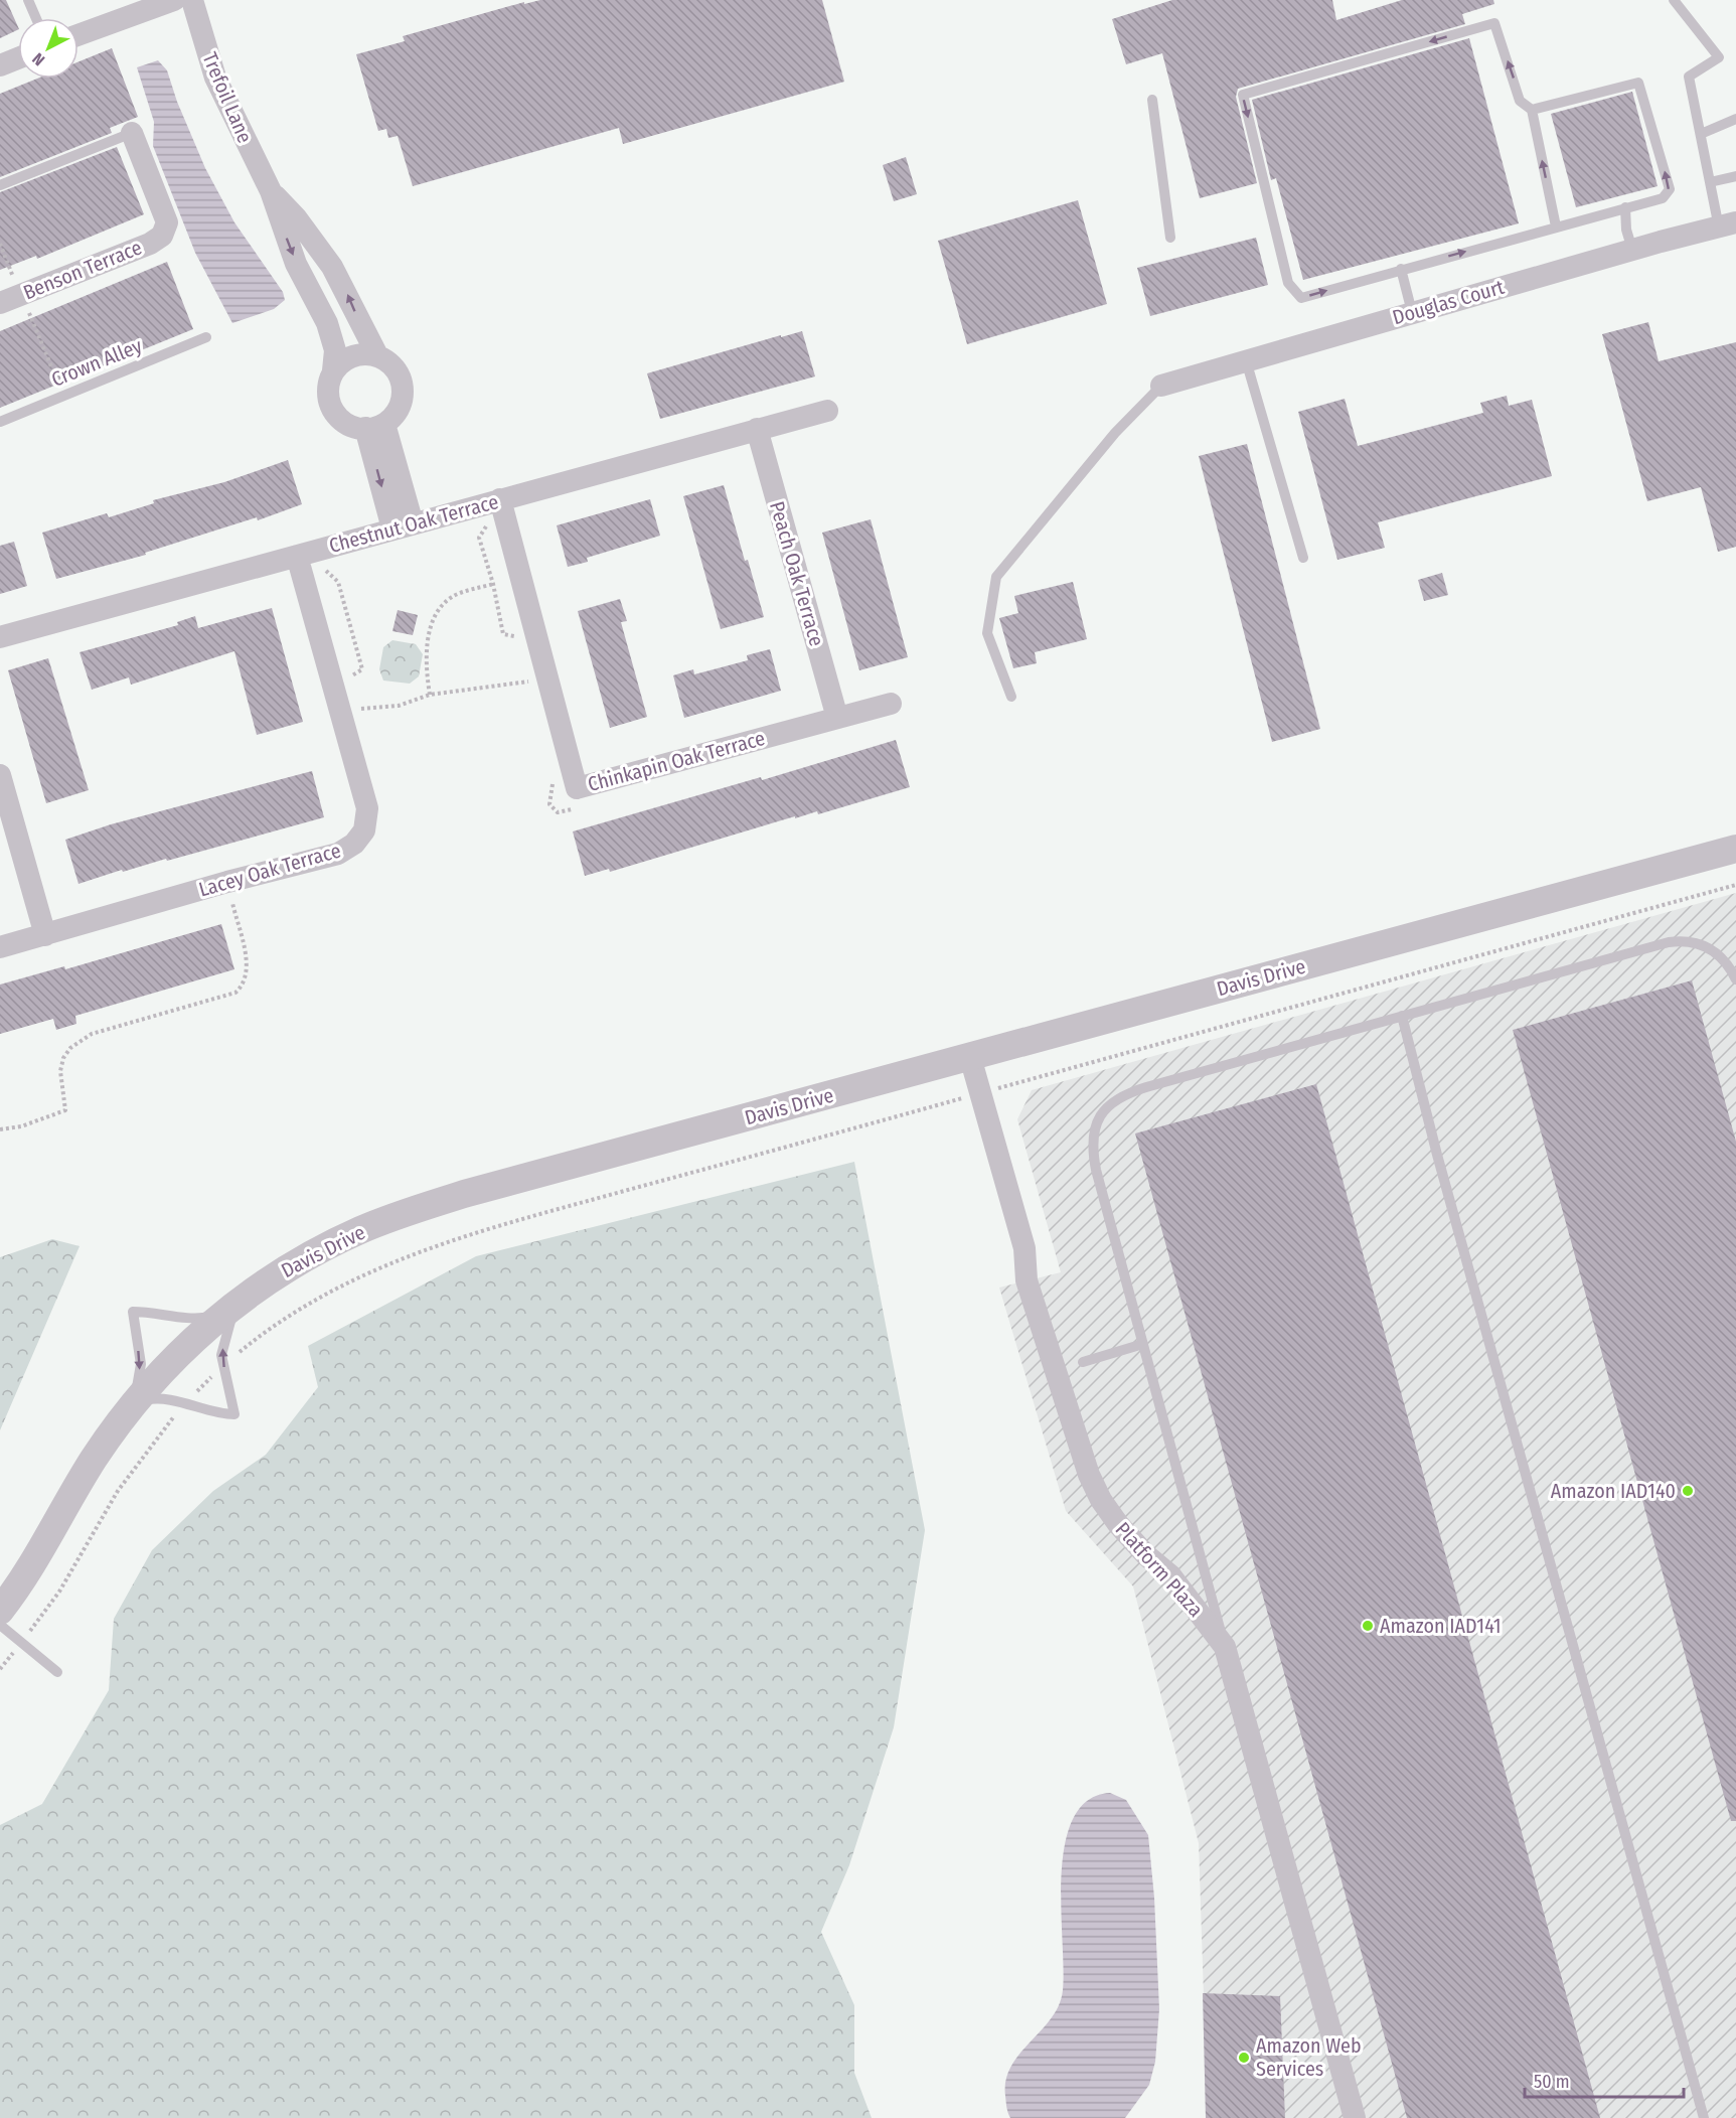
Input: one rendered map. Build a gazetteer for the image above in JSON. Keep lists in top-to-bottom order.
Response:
{
  "streets": {
    "street": [
      "Trefoil Lane",
      "Benson Terrace",
      "Douglas Court",
      "Chestnut Oak Terrace",
      "Peach Oak Terrace",
      "Chinkapin Oak Terrace",
      "Lacey Oak Terrace",
      "Davis Drive",
      "Platform Plaza"
    ],
    "lane": ["Crown Alley"]
  },
  "crossings": [
    ["Chestnut Oak Terrace", "Peach Oak Terrace"],
    ["Chestnut Oak Terrace", "Chinkapin Oak Terrace"],
    ["Chestnut Oak Terrace", "Lacey Oak Terrace"],
    ["Peach Oak Terrace", "Chinkapin Oak Terrace"],
    ["Davis Drive", "Platform Plaza"]
  ],
  "places": ["Amazon IAD140", "Amazon IAD141", "Amazon Web Services"],
  "scale_bar": "50 m",
  "north": "bottom left"
}
